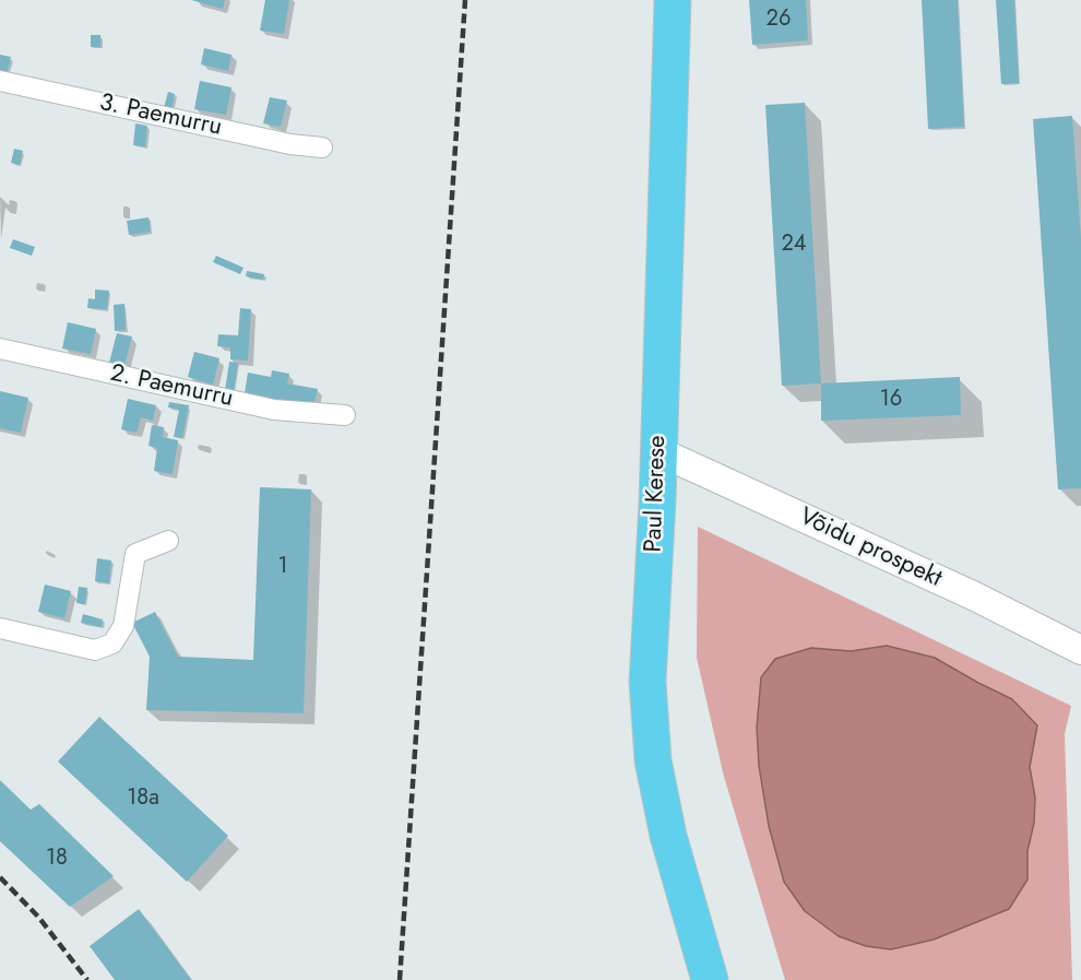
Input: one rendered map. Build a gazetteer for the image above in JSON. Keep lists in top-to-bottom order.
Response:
{
  "streets": {
    "highway": ["Paul Kerese"],
    "street": ["3. Paemurru", "2. Paemurru", "Võidu prospekt"]
  },
  "crossings": [
    ["Paul Kerese", "Võidu prospekt"]
  ],
  "house_numbers": [
    "26",
    "24",
    "16",
    "1",
    "18a",
    "18"
  ]
}
